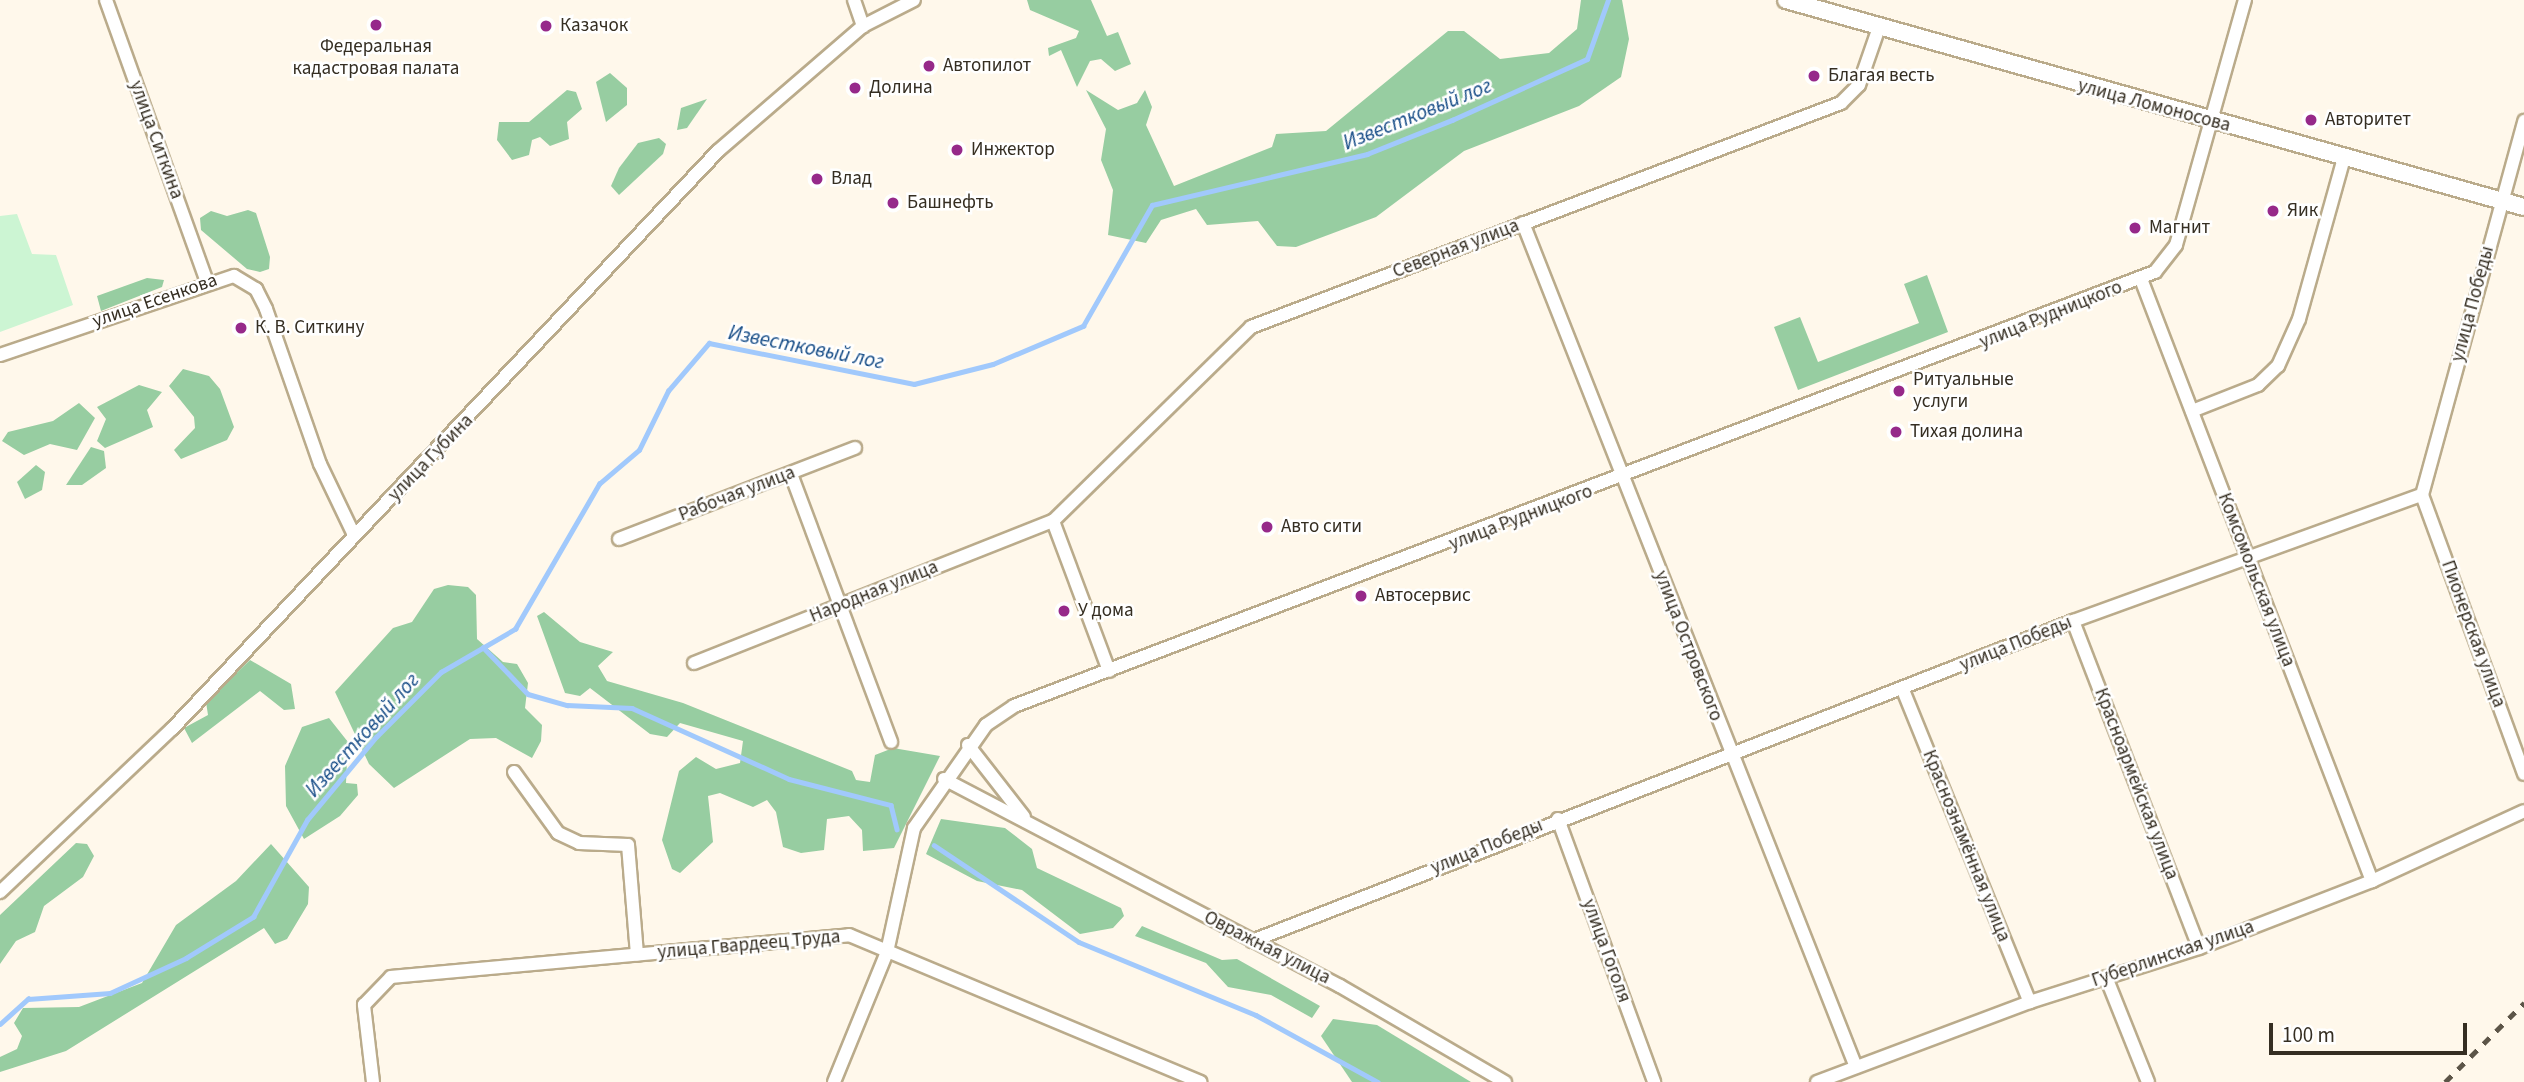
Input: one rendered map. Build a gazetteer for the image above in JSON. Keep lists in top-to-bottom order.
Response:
{
  "streets": {
    "main road": ["улица Ломоносова"],
    "street": [
      "улица Ситкина",
      "Северная улица",
      "улица Есенкова",
      "улица Победы",
      "улица Рудницкого",
      "улица Губина",
      "Рабочая улица",
      "Комсомольская улица",
      "Народная улица",
      "Пионерская улица",
      "улица Островского",
      "Красноармейская улица",
      "Краснознамённая улица",
      "улица Гвардеец Труда",
      "Овражная улица",
      "улица Гоголя",
      "Губерлинская улица"
    ]
  },
  "crossings": [
    ["улица Ломоносова", "Северная улица"],
    ["улица Ломоносова", "улица Победы"],
    ["улица Ломоносова", "улица Рудницкого"],
    ["улица Ситкина", "улица Есенкова"],
    ["Северная улица", "Народная улица"],
    ["Северная улица", "улица Островского"],
    ["улица Есенкова", "улица Губина"],
    ["улица Победы", "Комсомольская улица"],
    ["улица Победы", "Пионерская улица"],
    ["улица Победы", "улица Островского"],
    ["улица Победы", "Красноармейская улица"],
    ["улица Победы", "Краснознамённая улица"],
    ["улица Победы", "Овражная улица"],
    ["улица Победы", "улица Гоголя"],
    ["улица Рудницкого", "Комсомольская улица"],
    ["улица Рудницкого", "улица Островского"],
    ["улица Рудницкого", "улица Гвардеец Труда"],
    ["улица Рудницкого", "Овражная улица"],
    ["Комсомольская улица", "Губерлинская улица"],
    ["улица Островского", "Губерлинская улица"],
    ["Красноармейская улица", "Губерлинская улица"],
    ["Краснознамённая улица", "Губерлинская улица"]
  ],
  "water": ["Известковый лог"],
  "places": [
    "Федеральная кадастровая палата",
    "Казачок",
    "Автопилот",
    "Благая весть",
    "Долина",
    "Авторитет",
    "Инжектор",
    "Влад",
    "Башнефть",
    "Яик",
    "Магнит",
    "К. В. Ситкину",
    "Ритуальные услуги",
    "Тихая долина",
    "Авто сити",
    "Автосервис",
    "У дома"
  ],
  "scale_bar": "100 m"
}
